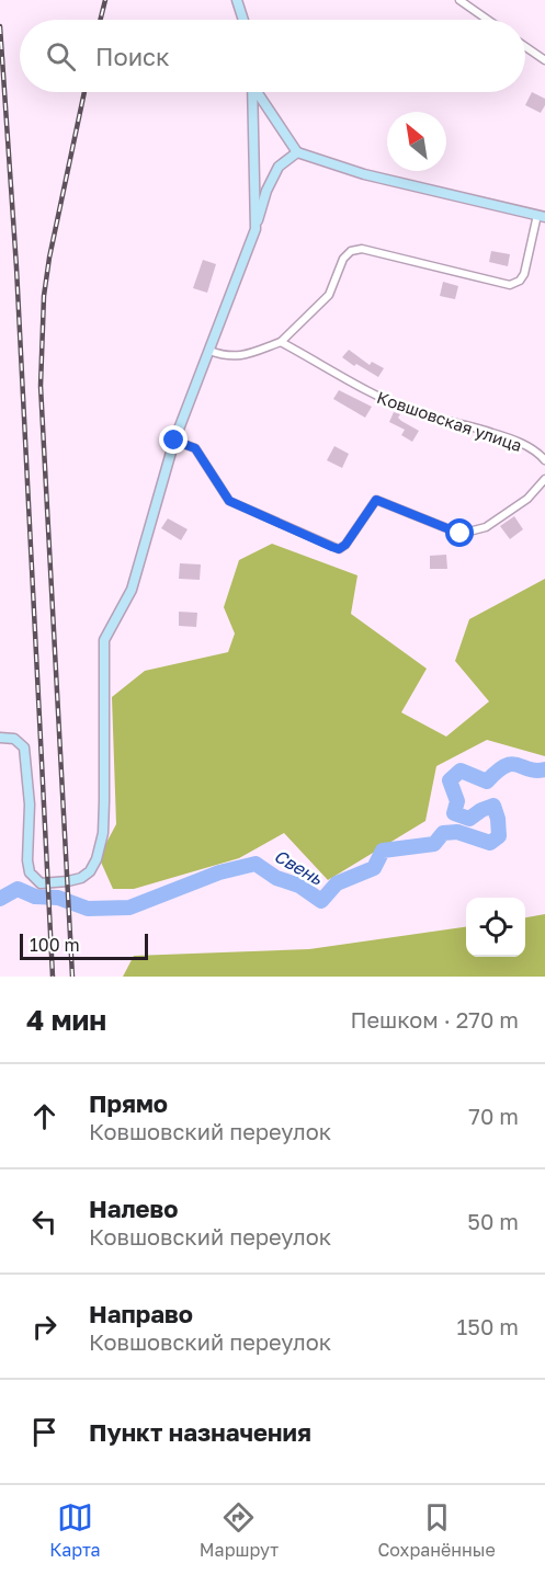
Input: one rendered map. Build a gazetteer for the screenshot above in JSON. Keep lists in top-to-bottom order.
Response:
{
  "streets": {
    "street": ["Ковшовская улица"]
  },
  "water": ["Свень"],
  "scale_bar": "100 m",
  "north": "top left",
  "page": {
    "search": "Поиск",
    "scale": "100 m",
    "heading": ["4 мин", "Пешком · 270 m"],
    "list": [
      ["Прямо", "Ковшовский переулок", "70 m"],
      ["Налево", "Ковшовский переулок", "50 m"],
      ["Направо", "Ковшовский переулок", "150 m"],
      "Пункт назначения"
    ],
    "nav": ["Карта", "Маршрут", "Сохранённые"]
  }
}
